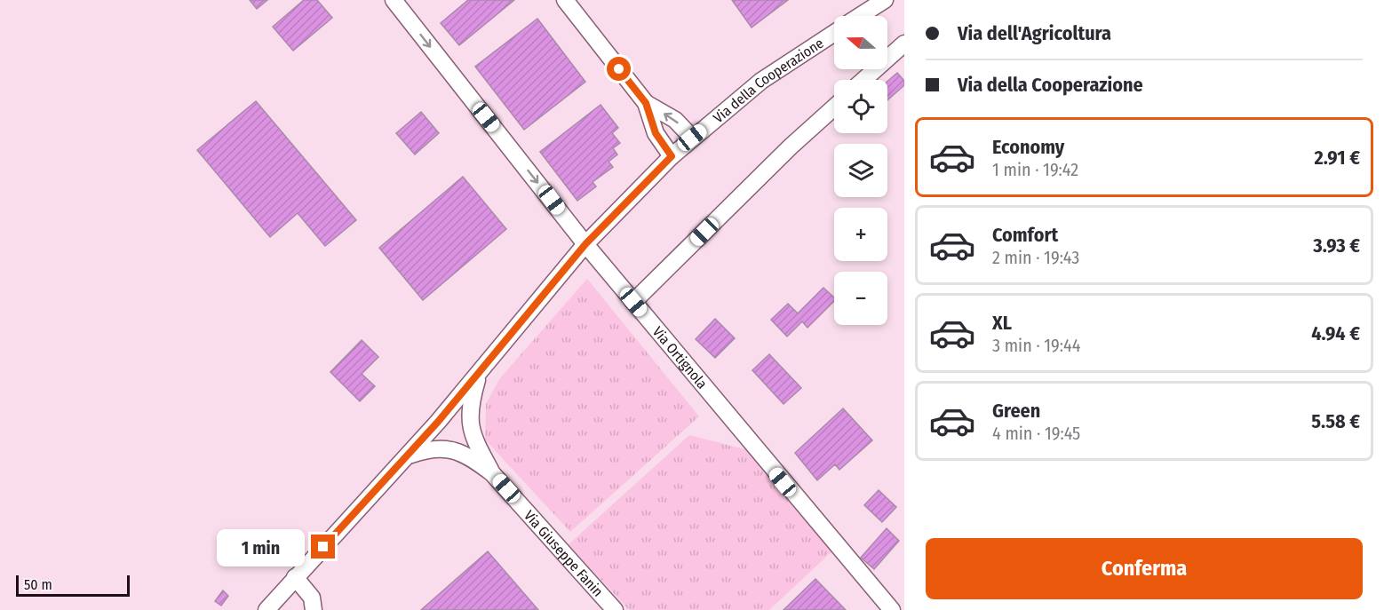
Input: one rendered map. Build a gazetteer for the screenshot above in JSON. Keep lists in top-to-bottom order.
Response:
{
  "streets": {
    "street": ["Via della Cooperazione", "Via Ortignola", "Via Giuseppe Fanin"]
  },
  "crossings": [
    ["Via della Cooperazione", "Via Ortignola"],
    ["Via della Cooperazione", "Via Giuseppe Fanin"]
  ],
  "scale_bar": "50 m",
  "north": "left",
  "page": {
    "banner": ["Via dell'Agricoltura", "Via della Cooperazione"],
    "map_buttons": ["+", "−"],
    "list": [
      {
        "name": "Economy",
        "note": "1 min · 19:42",
        "value": "2.91 €"
      },
      {
        "name": "Comfort",
        "note": "2 min · 19:43",
        "value": "3.93 €"
      },
      {
        "name": "XL",
        "note": "3 min · 19:44",
        "value": "4.94 €"
      },
      {
        "name": "Green",
        "note": "4 min · 19:45",
        "value": "5.58 €"
      }
    ],
    "buttons": "Conferma",
    "bubble": "1 min",
    "scale": "50 m"
  }
}
